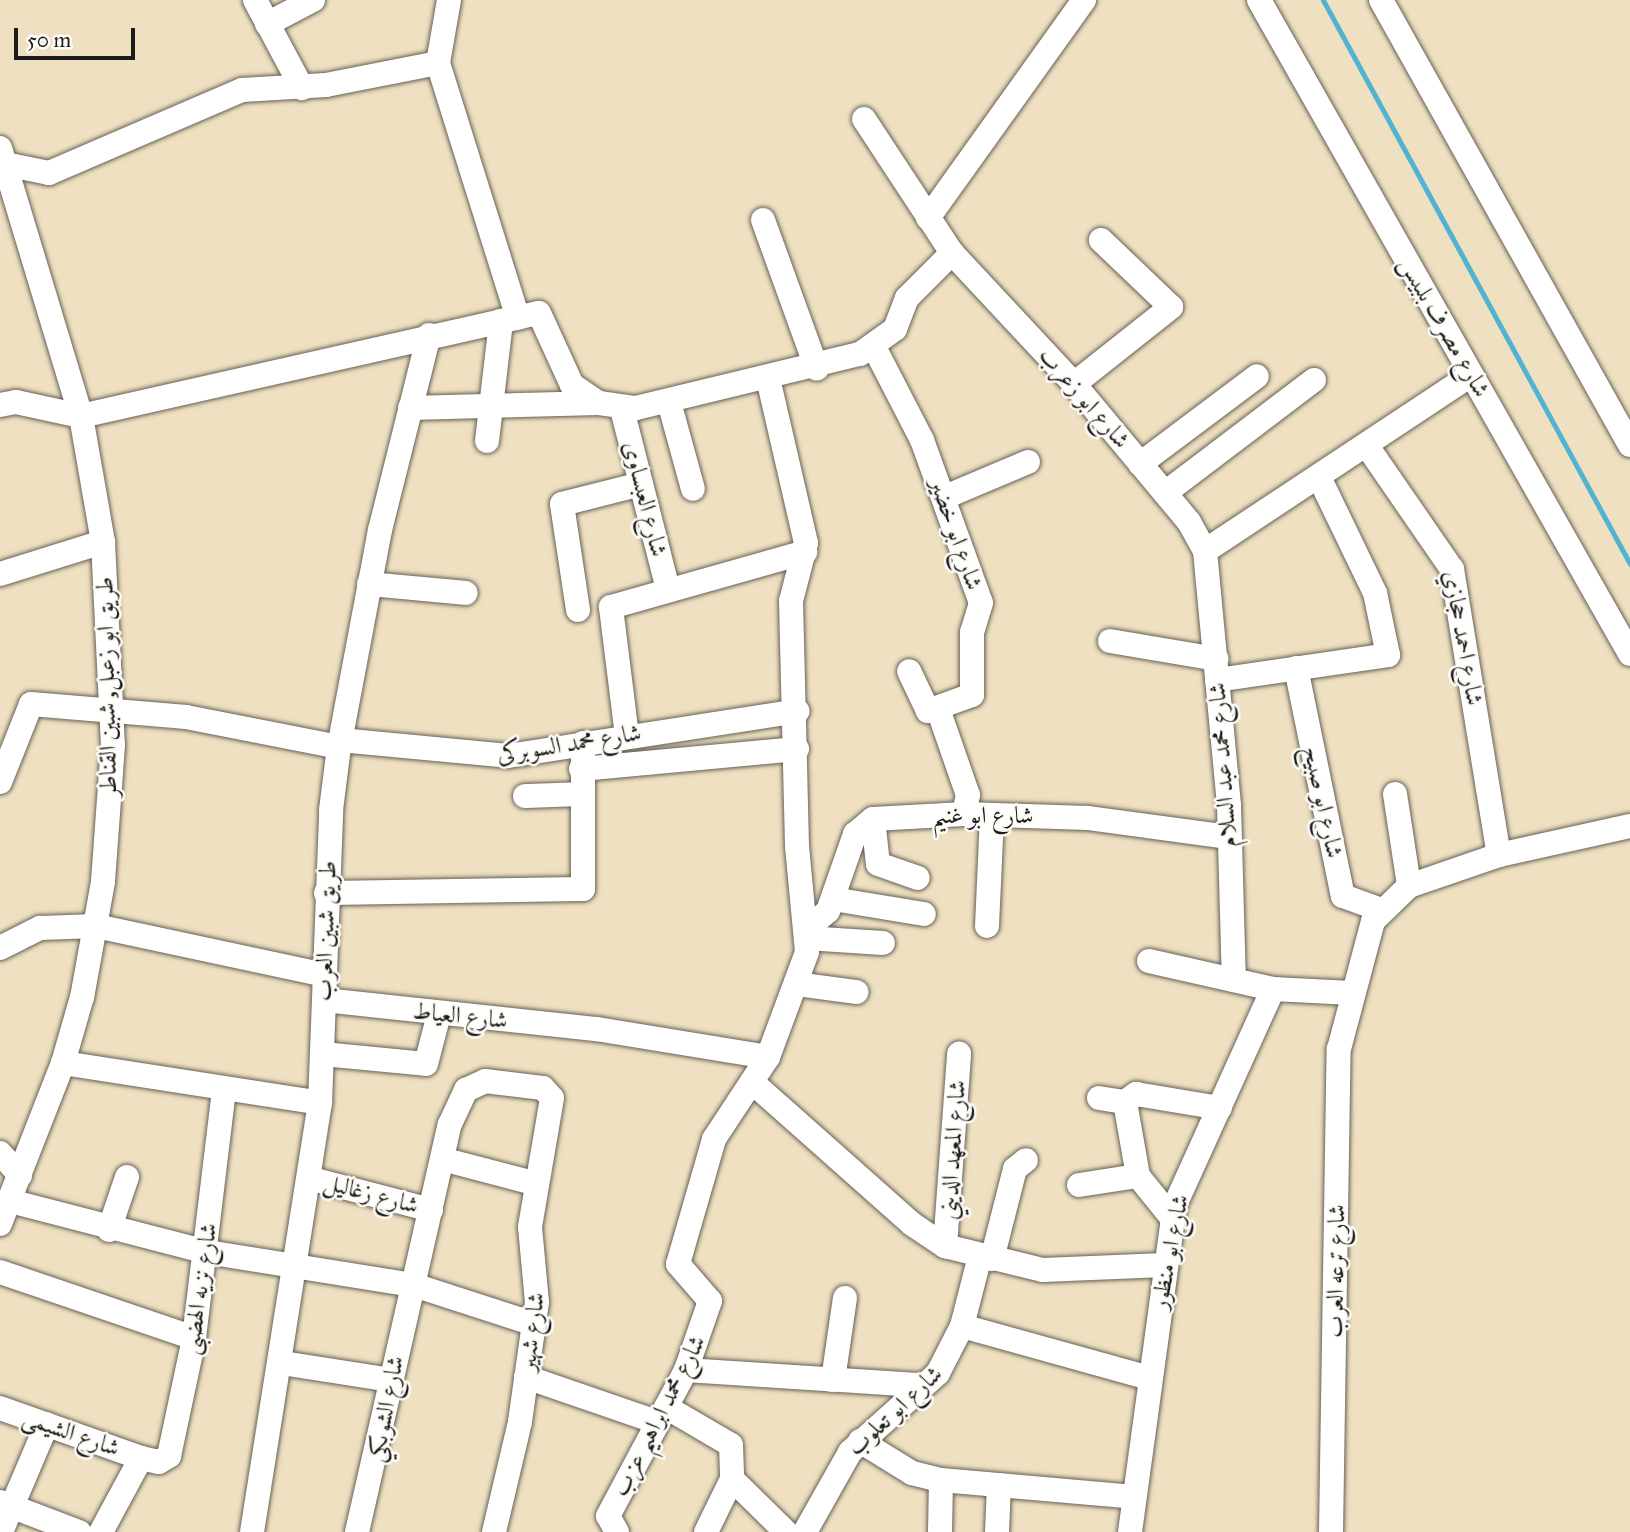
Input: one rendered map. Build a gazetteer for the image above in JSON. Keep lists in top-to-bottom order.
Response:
{
  "streets": {
    "street": [
      "شارع مصرف بلبيس",
      "شارع ابو زعرب",
      "شارع العبساوى",
      "شارع ابو خضير",
      "شارع احمد حجازي",
      "طريق ابو زعبل, شبين القناطر",
      "شارع محمد السوبركى",
      "شارع محمد عبد السلام",
      "شارع ابو صبيح",
      "شارع ابو غنيم",
      "طريق شبين العرب",
      "شارع العياط",
      "شارع المعهد الديني",
      "شارع زغاليل",
      "شارع ابو منظور",
      "شارع ترعه العرب",
      "شارع نزيه الهضبى",
      "شارع شهير",
      "شارع الشوبكي",
      "شارع ابو تعلوب",
      "شارع محمد ابراهيم عزب",
      "شارع الشيمى"
    ]
  },
  "crossings": [
    ["شارع ابو زعرب", "شارع محمد عبد السلام"],
    ["طريق ابو زعبل, شبين القناطر", "شارع محمد السوبركى"],
    ["شارع محمد السوبركى", "طريق شبين العرب"],
    ["شارع محمد عبد السلام", "شارع ابو غنيم"],
    ["شارع ابو صبيح", "شارع ترعه العرب"],
    ["طريق شبين العرب", "شارع العياط"],
    ["طريق شبين العرب", "شارع زغاليل"],
    ["شارع العياط", "شارع محمد ابراهيم عزب"],
    ["شارع زغاليل", "شارع الشوبكي"],
    ["شارع نزيه الهضبى", "شارع الشيمى"],
    ["شارع شهير", "شارع الشوبكي"]
  ],
  "scale_bar": "50 m"
}
